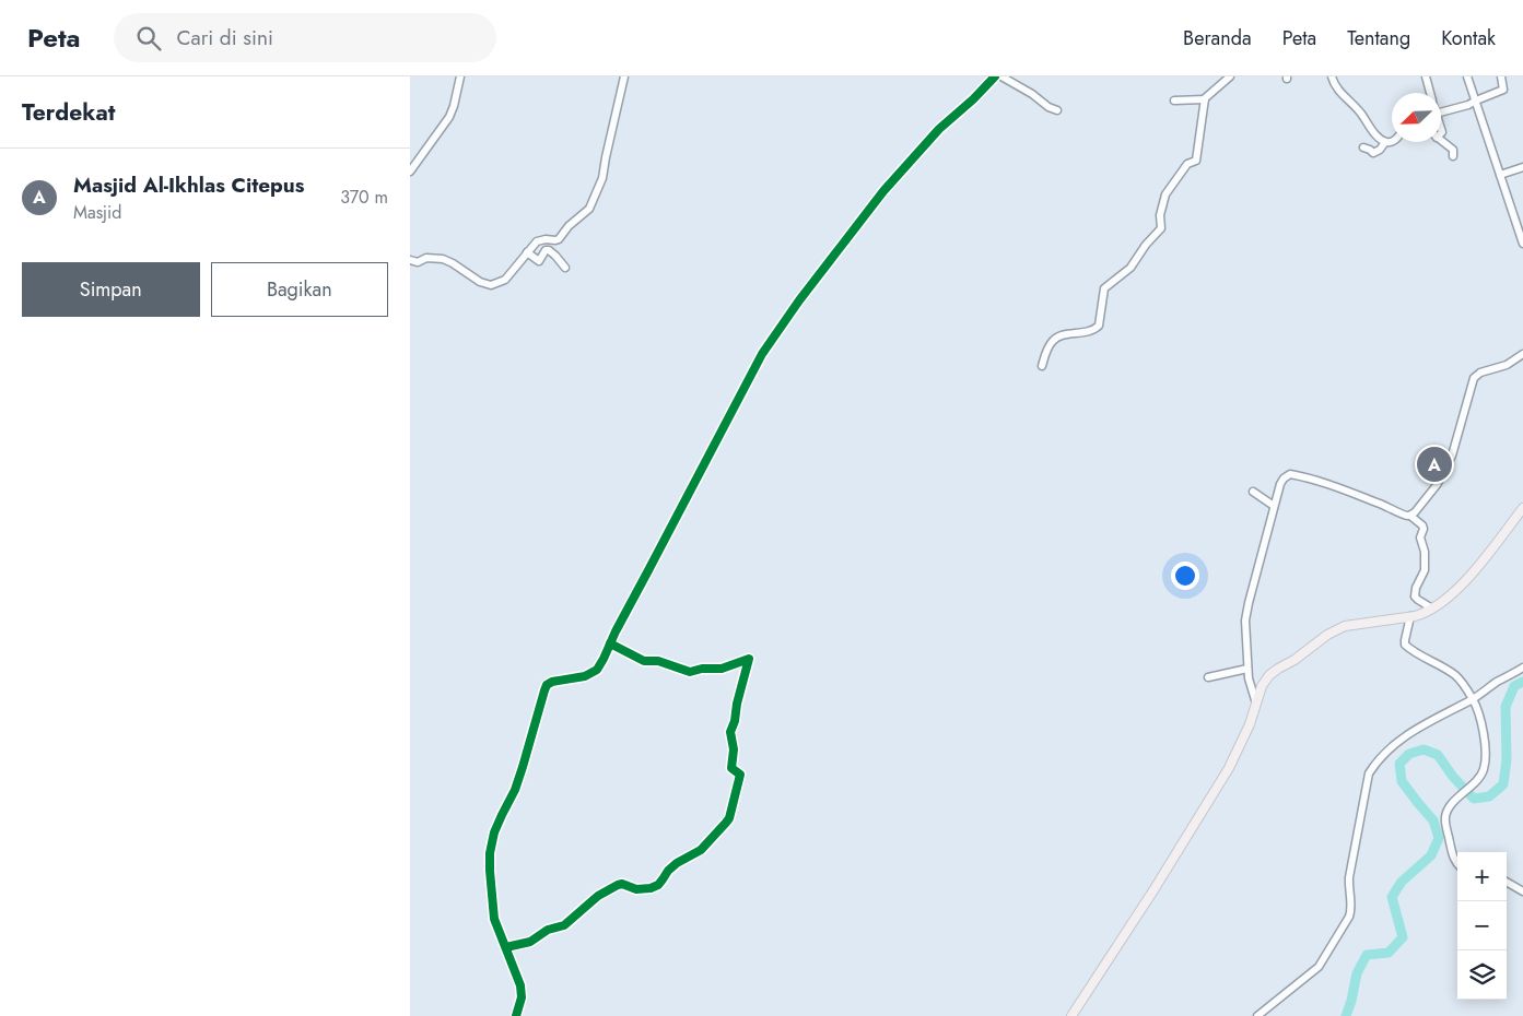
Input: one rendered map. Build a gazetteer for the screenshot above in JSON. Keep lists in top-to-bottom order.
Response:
{
  "north": "bottom left",
  "page": {
    "header": "Peta",
    "search": "Cari di sini",
    "nav": [
      "Beranda",
      "Peta",
      "Tentang",
      "Kontak"
    ],
    "heading": "Terdekat",
    "list": [
      {
        "mark": "A",
        "name": "Masjid Al-Ikhlas Citepus",
        "note": "Masjid",
        "value": "370 m"
      }
    ],
    "buttons": ["Simpan", "Bagikan"],
    "pins": "A",
    "map_buttons": ["+", "−"]
  }
}
